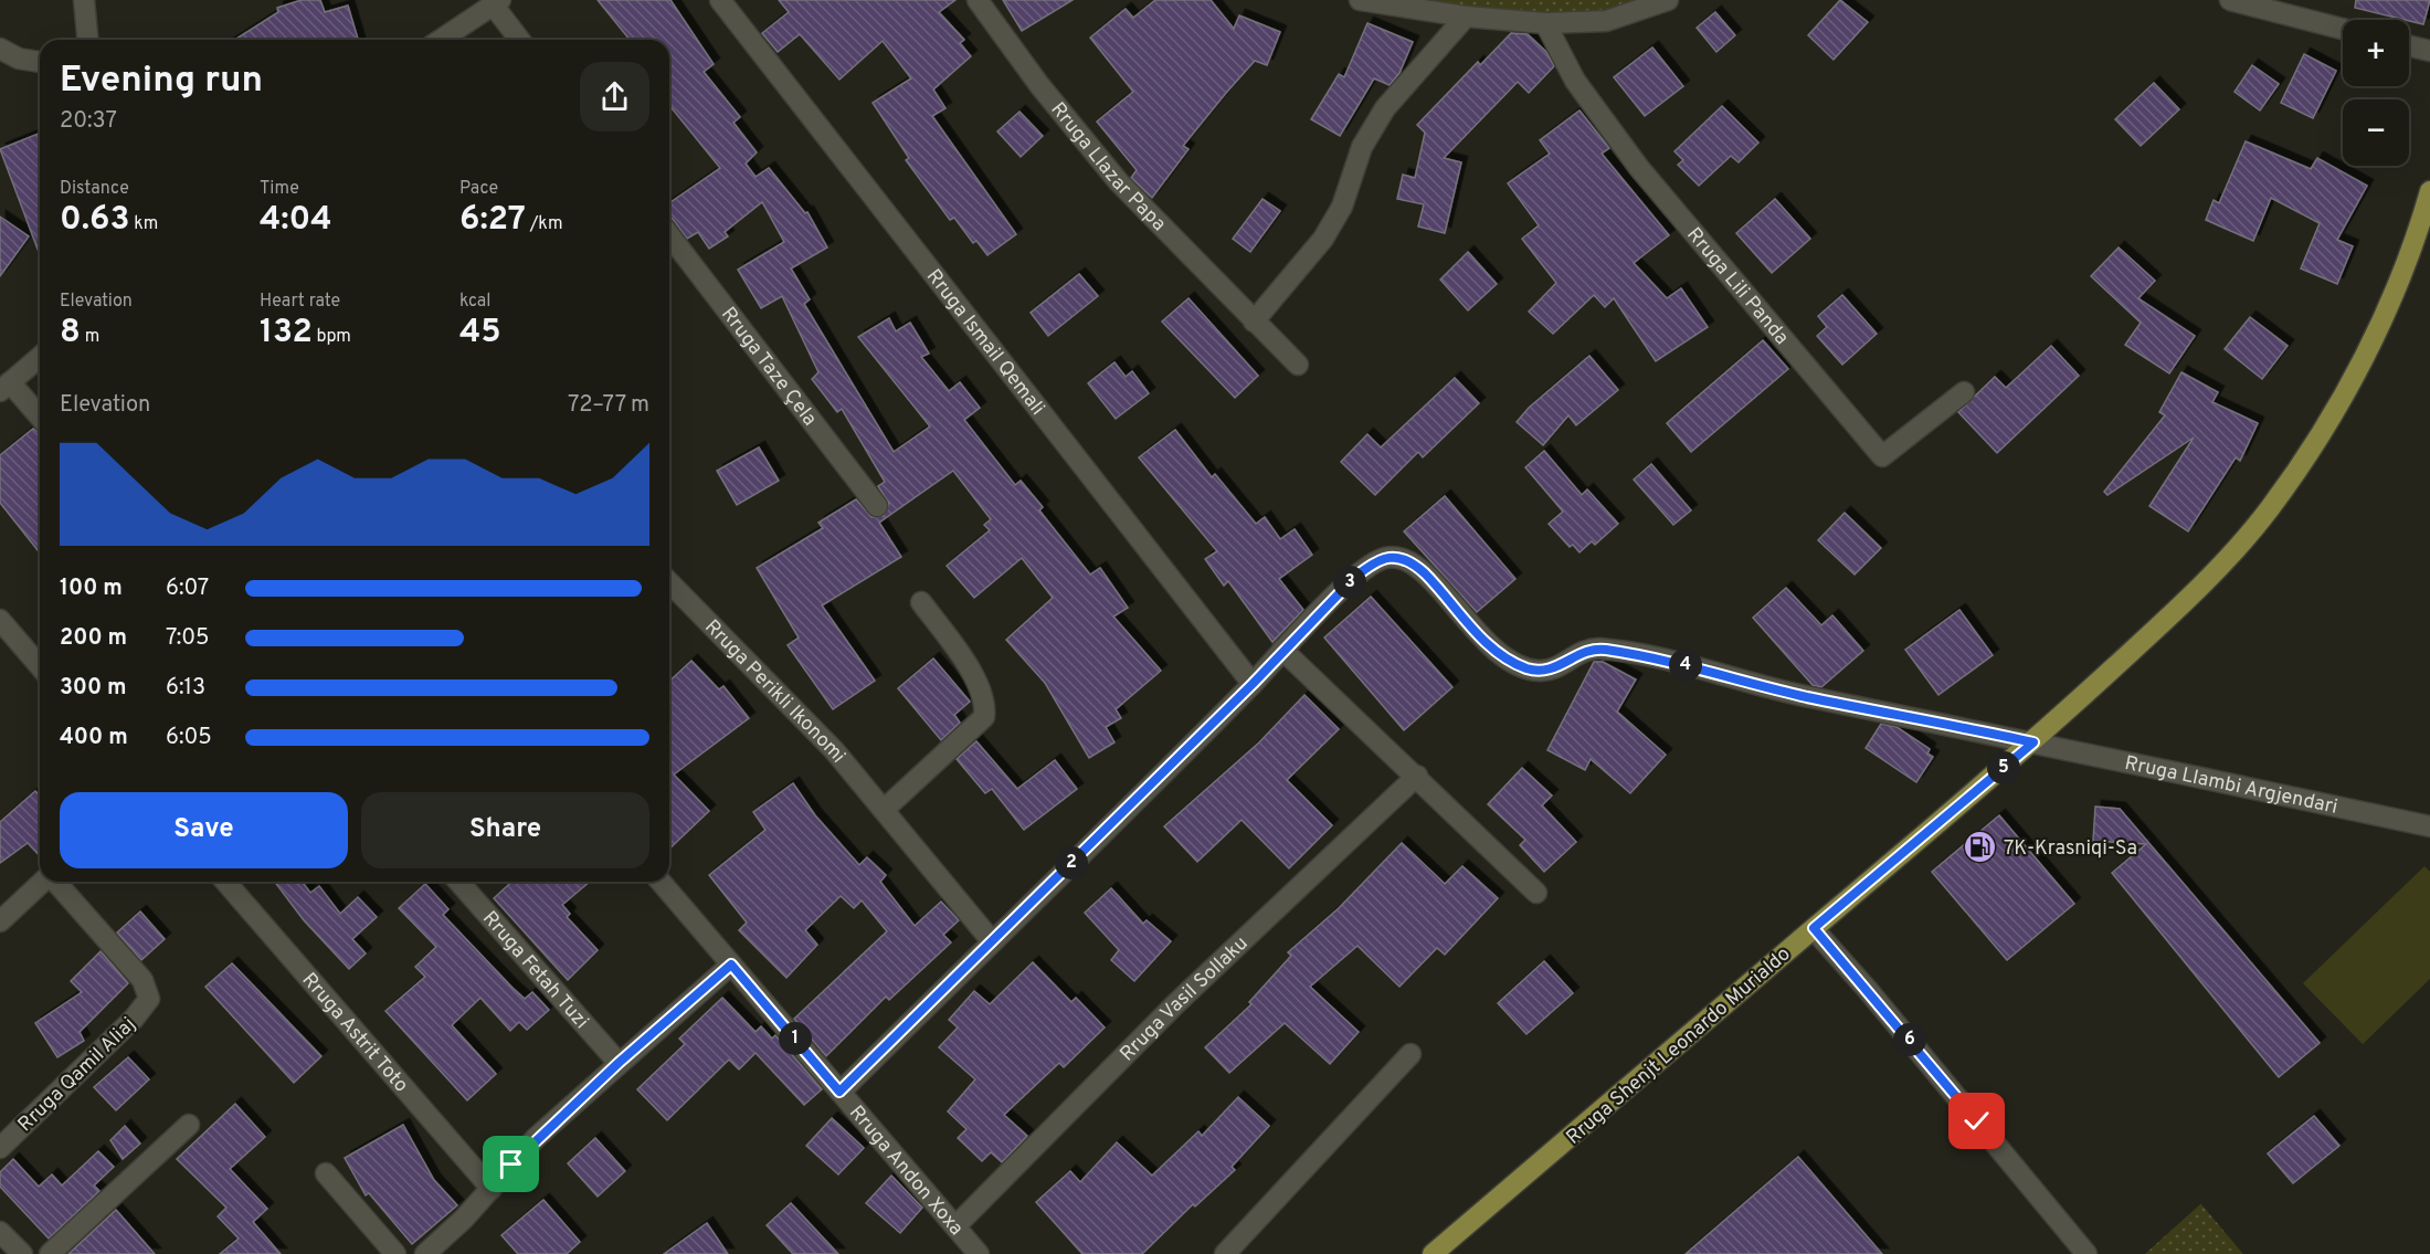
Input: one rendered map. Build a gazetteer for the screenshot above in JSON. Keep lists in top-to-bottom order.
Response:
{
  "streets": {
    "main road": ["Rruga Shenjt Leonardo Murialdo"],
    "street": [
      "Rruga Llazar Papa",
      "Rruga Lili Panda",
      "Rruga Ismail Qemali",
      "Rruga Taze Çela",
      "Rruga Perikli Ikonomi",
      "Rruga Llambi Argjendari",
      "Rruga Fetah Tuzi",
      "Rruga Vasil Sollaku",
      "Rruga Astrit Toto",
      "Rruga Qamil Aliaj",
      "Rruga Andon Xoxa"
    ]
  },
  "crossings": [
    ["Rruga Llambi Argjendari", "Rruga Shenjt Leonardo Murialdo"],
    ["Rruga Vasil Sollaku", "Rruga Andon Xoxa"]
  ],
  "places": {
    "fuel station": ["7K-Krasniqi-Sa"]
  },
  "page": {
    "map_buttons": ["+", "−"],
    "heading": ["Evening run", "20:37"],
    "stats": [
      ["Distance", "0.63 km"],
      ["Time", "4:04"],
      ["Pace", "6:27 /km"],
      ["Elevation", "8 m"],
      ["Heart rate", "132 bpm"],
      ["kcal", "45"]
    ],
    "chart": ["Elevation", "72–77 m"],
    "list": [
      {
        "name": "100 m",
        "note": "6:07"
      },
      {
        "name": "200 m",
        "note": "7:05"
      },
      {
        "name": "300 m",
        "note": "6:13"
      },
      {
        "name": "400 m",
        "note": "6:05"
      }
    ],
    "pins": [
      "3",
      "4",
      "5",
      "2",
      "1",
      "6"
    ],
    "buttons": ["Save", "Share"]
  }
}
